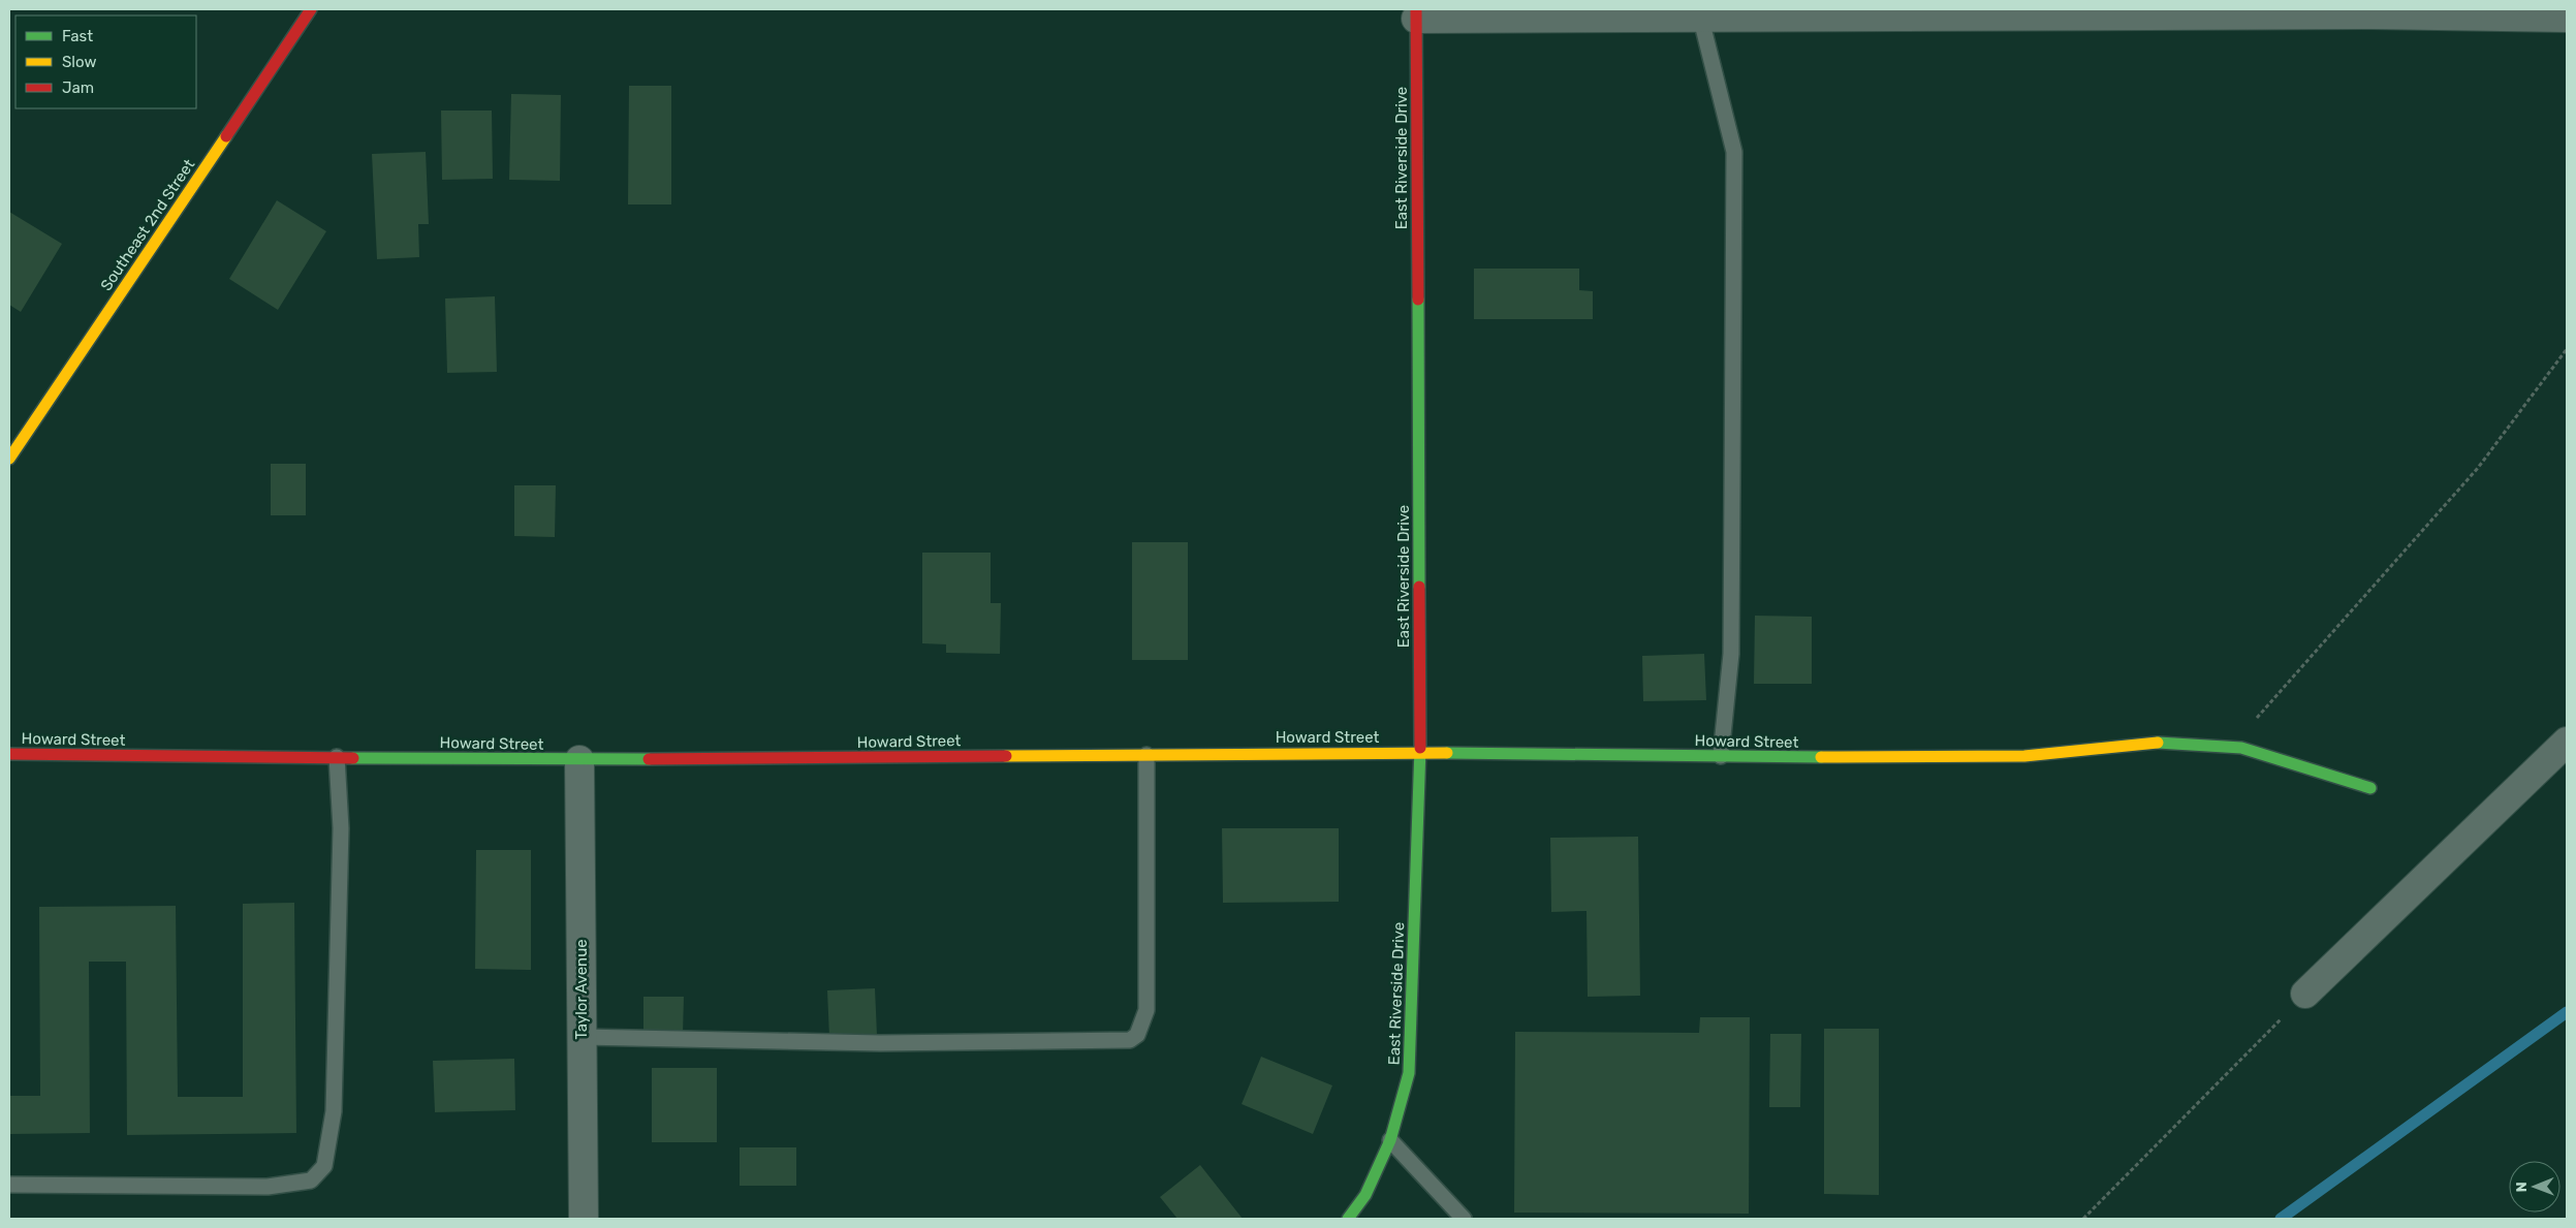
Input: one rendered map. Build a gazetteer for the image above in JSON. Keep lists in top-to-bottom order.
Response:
{
  "streets": {
    "street": [
      "East Riverside Drive",
      "Southeast 2nd Street",
      "Howard Street",
      "Taylor Avenue"
    ]
  },
  "crossings": [
    ["East Riverside Drive", "Howard Street"],
    ["Howard Street", "Taylor Avenue"]
  ],
  "legend": ["Fast", "Slow", "Jam"],
  "north": "left"
}
